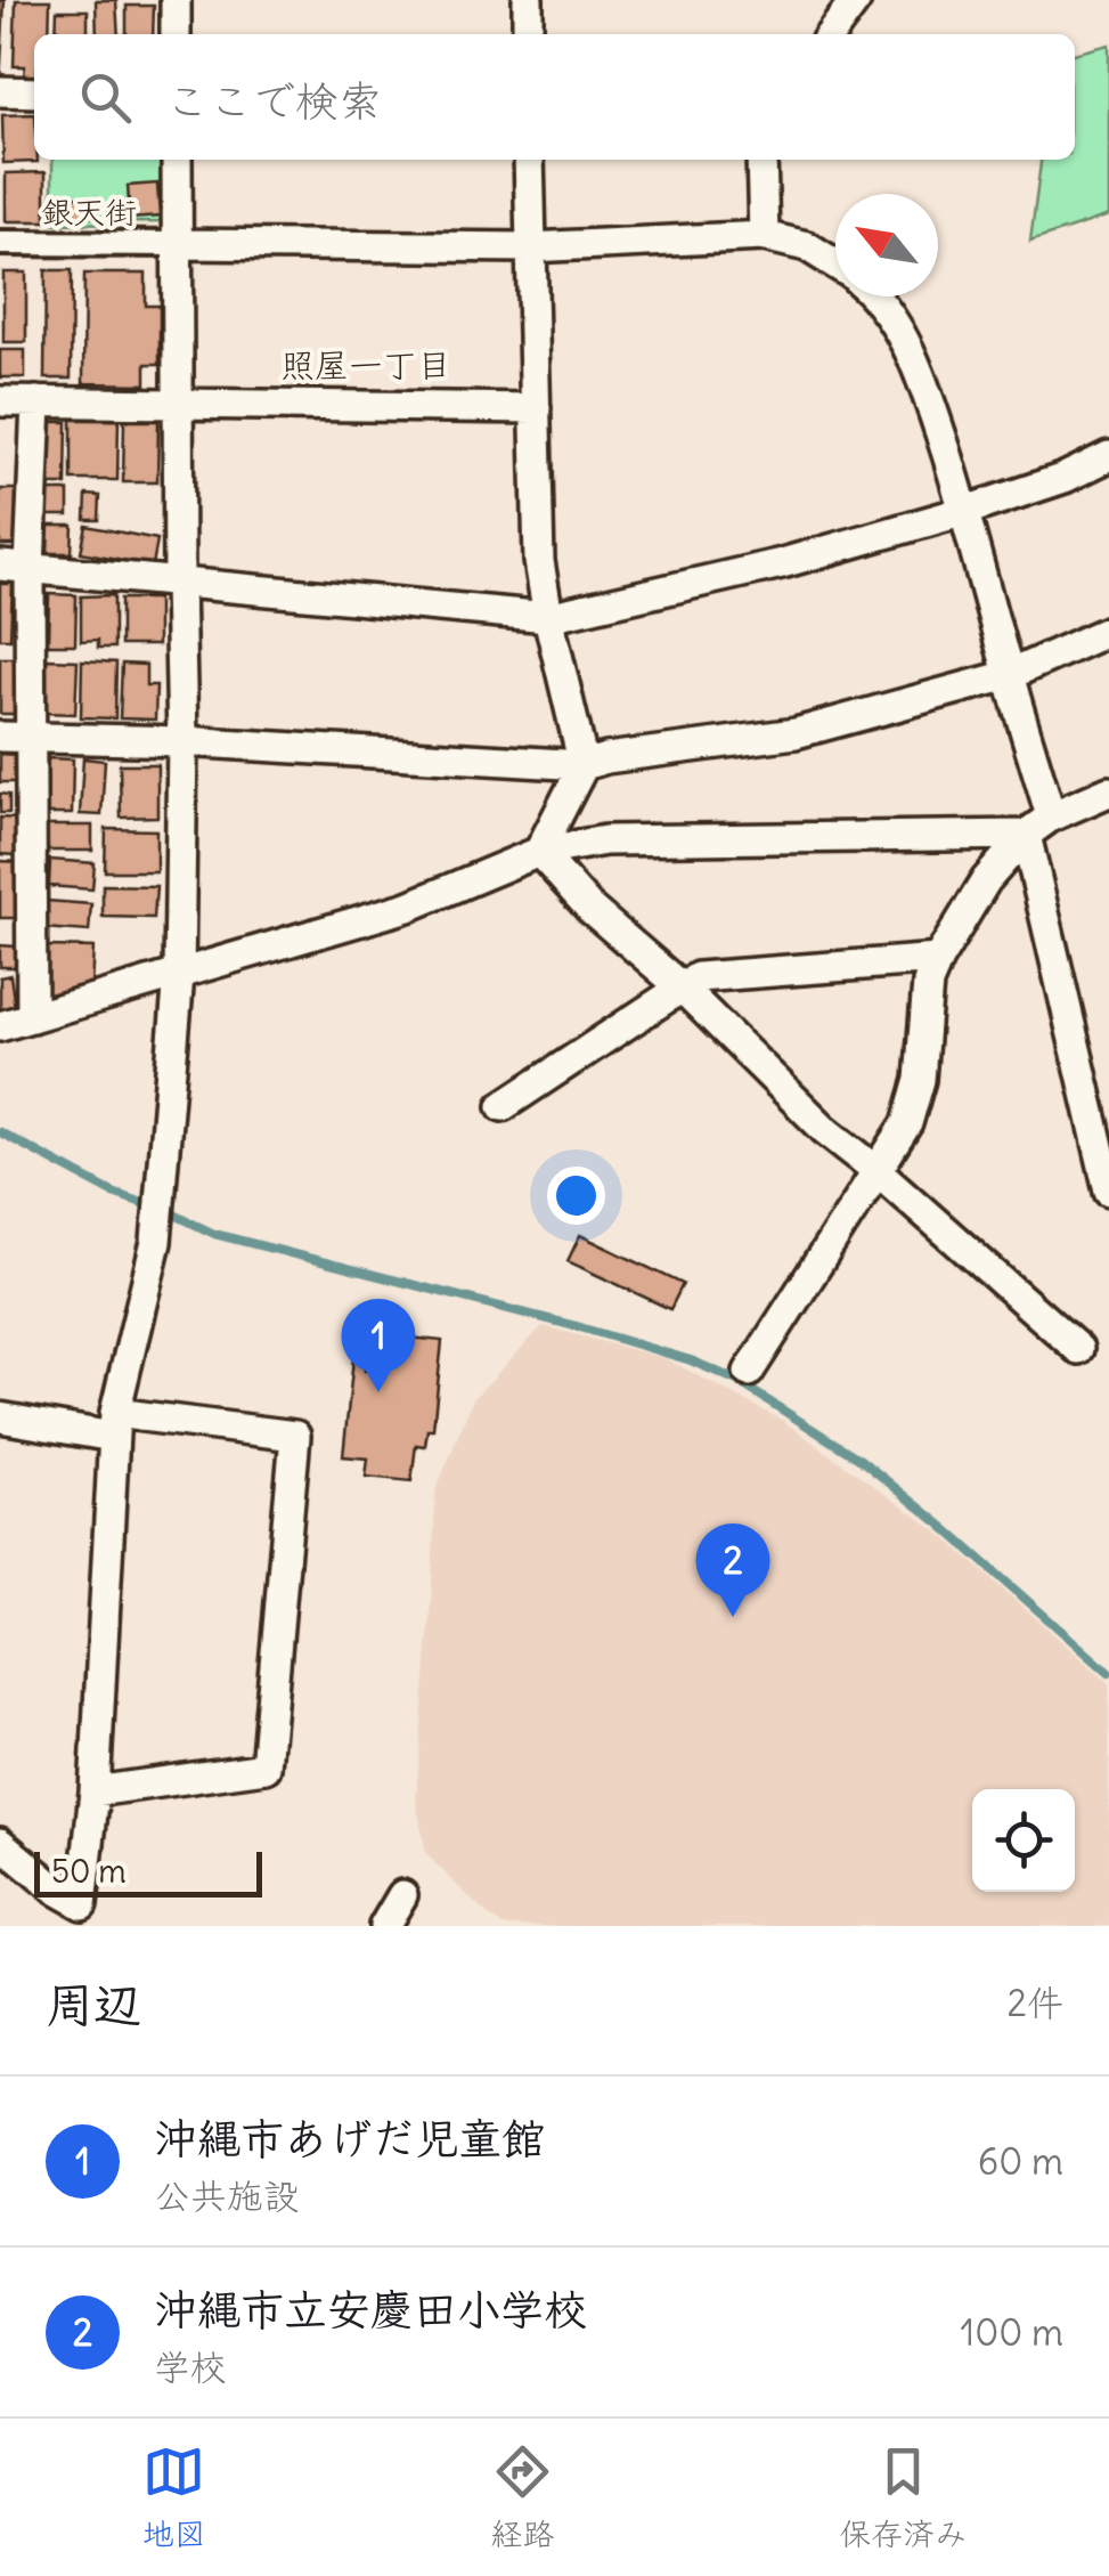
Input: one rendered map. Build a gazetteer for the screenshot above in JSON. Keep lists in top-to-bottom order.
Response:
{
  "streets": {
    "street": ["銀天街"]
  },
  "districts": ["照屋一丁目"],
  "scale_bar": "50 m",
  "north": "top left",
  "page": {
    "search": "ここで検索",
    "pins": ["1", "2"],
    "scale": "50 m",
    "heading": ["周辺", "2件"],
    "list": [
      {
        "mark": "1",
        "name": "沖縄市あげだ児童館",
        "note": "公共施設",
        "value": "60 m"
      },
      {
        "mark": "2",
        "name": "沖縄市立安慶田小学校",
        "note": "学校",
        "value": "100 m"
      }
    ],
    "nav": ["地図", "経路", "保存済み"]
  }
}
